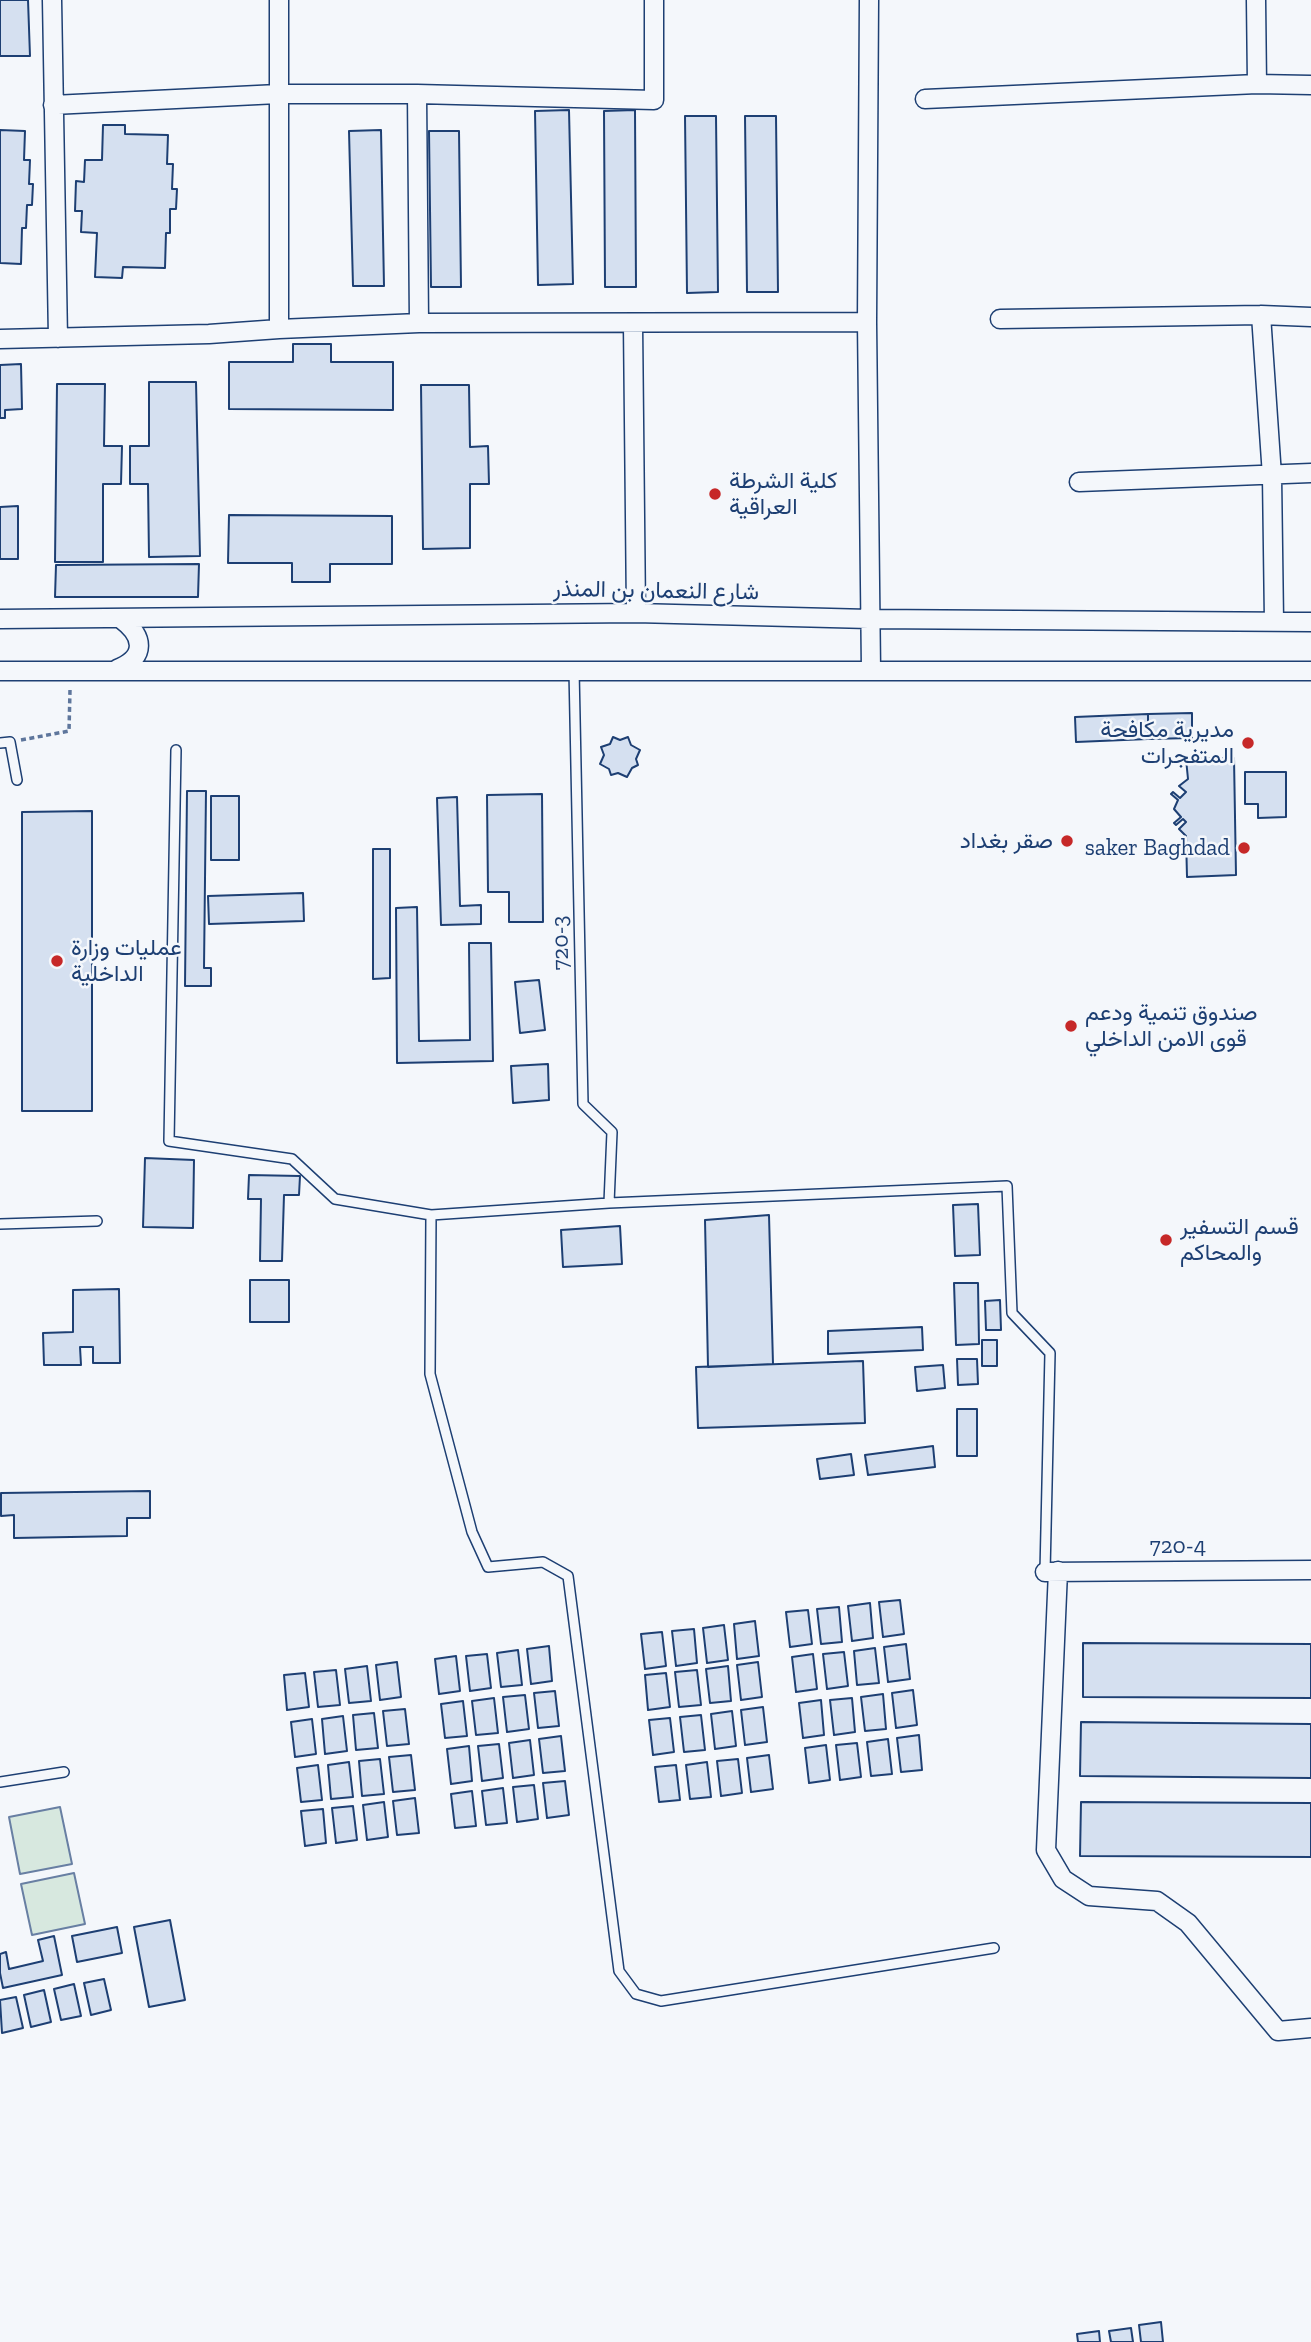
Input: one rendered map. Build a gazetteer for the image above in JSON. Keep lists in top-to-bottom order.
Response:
{
  "streets": {
    "street": ["شارع النعمان بن المنذر", "720-4"],
    "lane": ["720-3"]
  },
  "places": [
    "كلية الشرطة العراقية",
    "مديرية مكافحة المتفجرات",
    "صقر بغداد",
    "saker Baghdad",
    "عمليات وزارة الداخلية",
    "صندوق تنمية ودعم قوى الامن الداخلي",
    "قسم التسفير والمحاكم"
  ]
}
